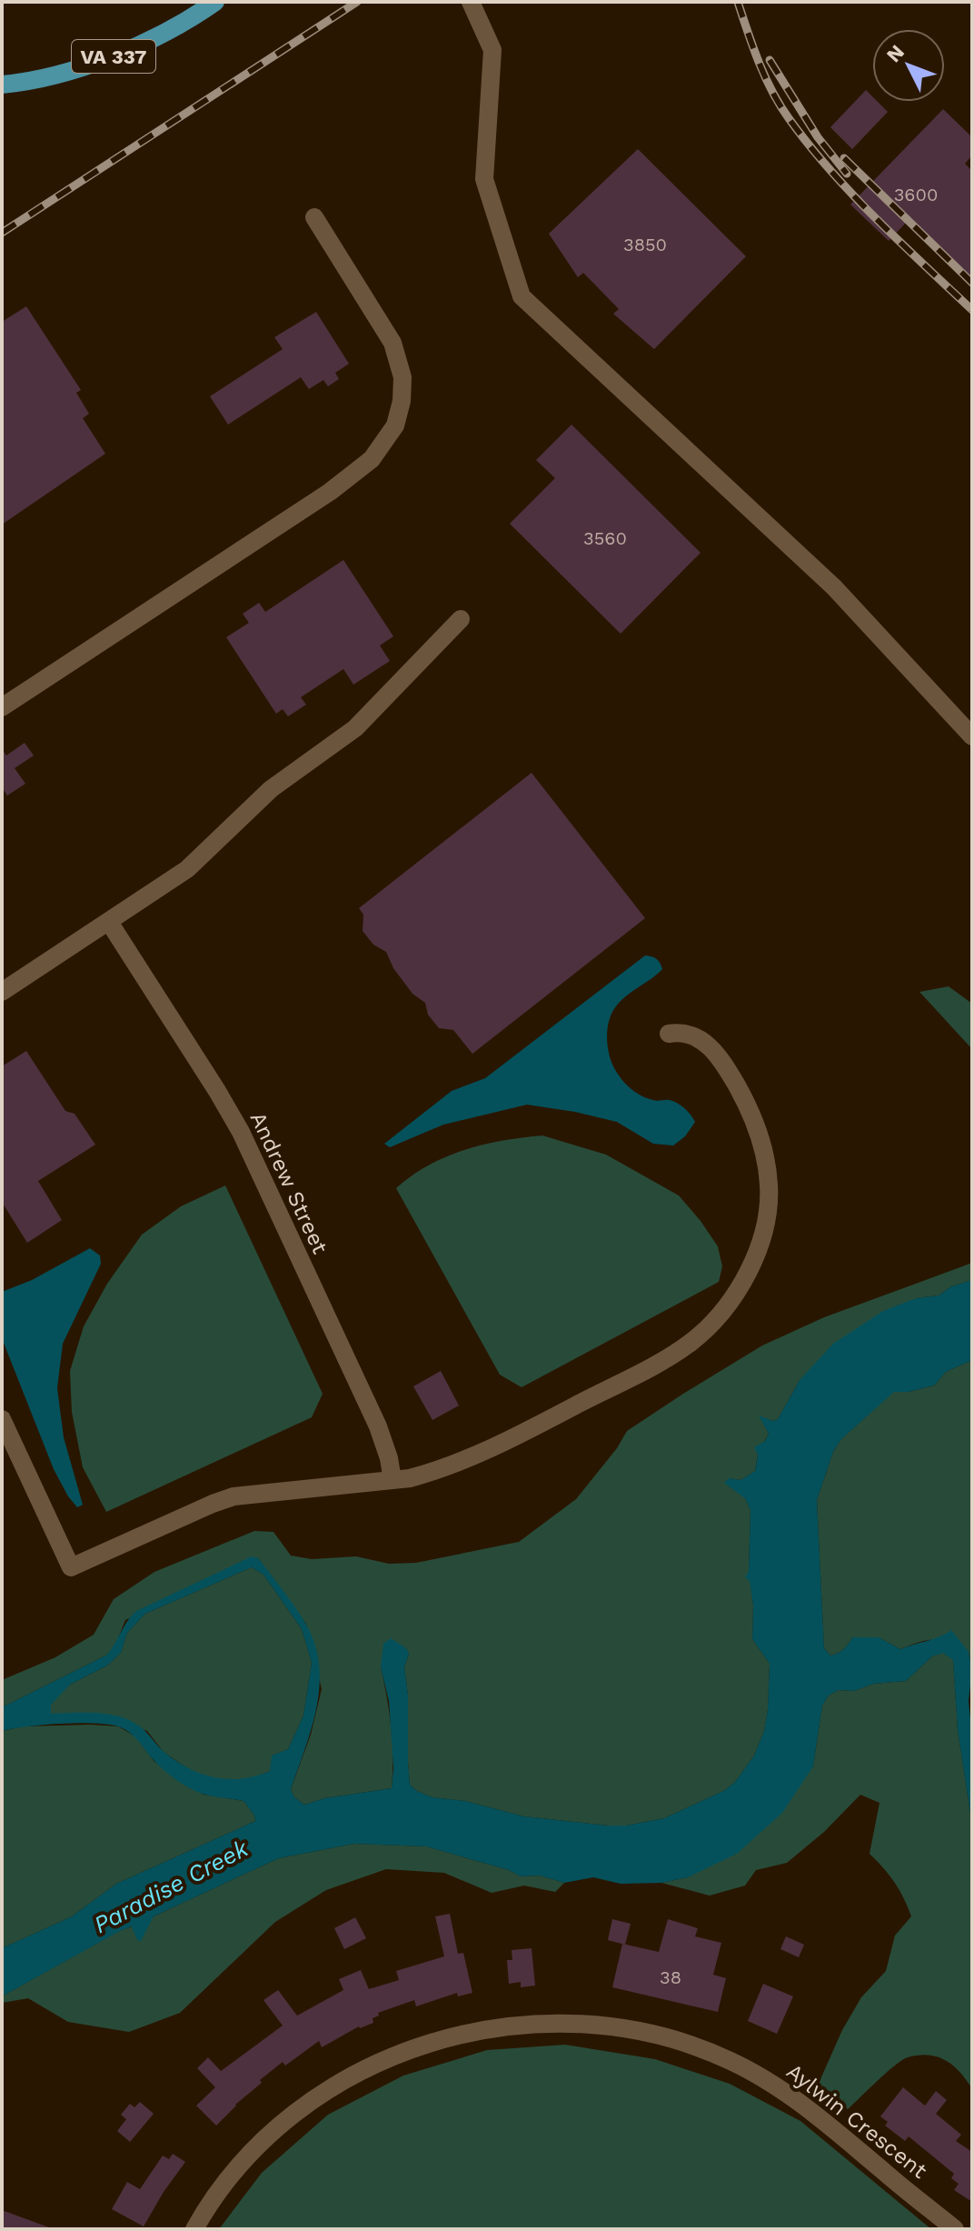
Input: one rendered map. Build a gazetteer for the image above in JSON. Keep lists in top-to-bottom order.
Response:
{
  "streets": {
    "main road": ["VA 337"],
    "street": ["Andrew Street", "Aylwin Crescent"]
  },
  "water": ["Paradise Creek"],
  "house_numbers": [
    "3600",
    "3850",
    "3560",
    "38"
  ],
  "north": "top left"
}
